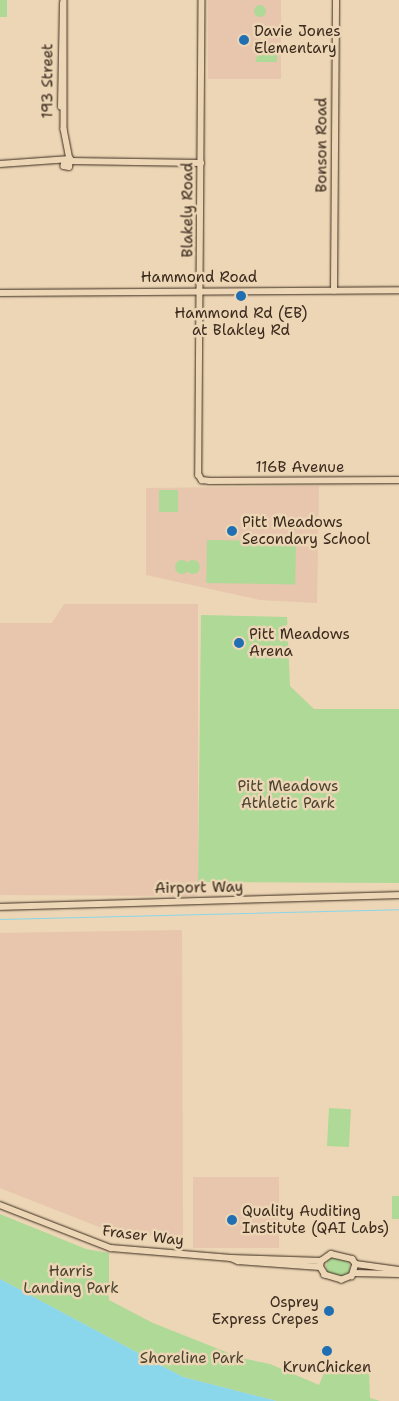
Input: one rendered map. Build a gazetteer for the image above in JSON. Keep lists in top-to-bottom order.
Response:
{
  "streets": {
    "main road": ["Hammond Road", "Airport Way"],
    "street": [
      "193 Street",
      "Bonson Road",
      "Blakely Road",
      "116B Avenue",
      "Fraser Way"
    ]
  },
  "crossings": [
    ["Bonson Road", "Hammond Road"],
    ["Blakely Road", "Hammond Road"],
    ["Blakely Road", "116B Avenue"]
  ],
  "parks": ["Pitt Meadows Athletic Park", "Harris Landing Park", "Shoreline Park"],
  "places": [
    "Davie Jones Elementary",
    "Hammond Rd (EB) at Blakley Rd",
    "Pitt Meadows Secondary School",
    "Pitt Meadows Arena",
    "Quality Auditing Institute (QAI Labs)",
    "Osprey Express Crepes",
    "KrunChicken"
  ]
}
